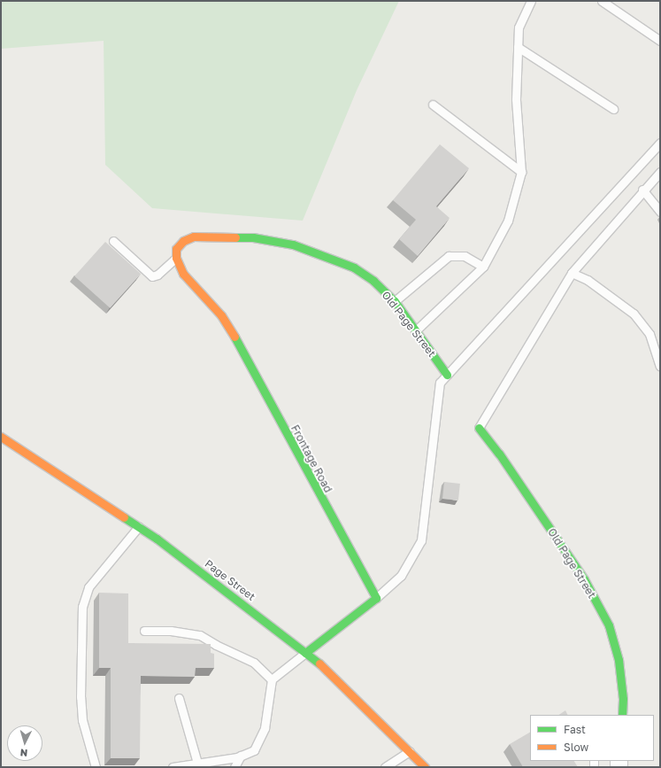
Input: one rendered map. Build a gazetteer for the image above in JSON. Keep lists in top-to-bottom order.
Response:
{
  "streets": {
    "street": ["Old Page Street", "Frontage Road", "Page Street"]
  },
  "crossings": [
    ["Old Page Street", "Frontage Road"]
  ],
  "legend": ["Fast", "Slow"],
  "north": "bottom"
}
